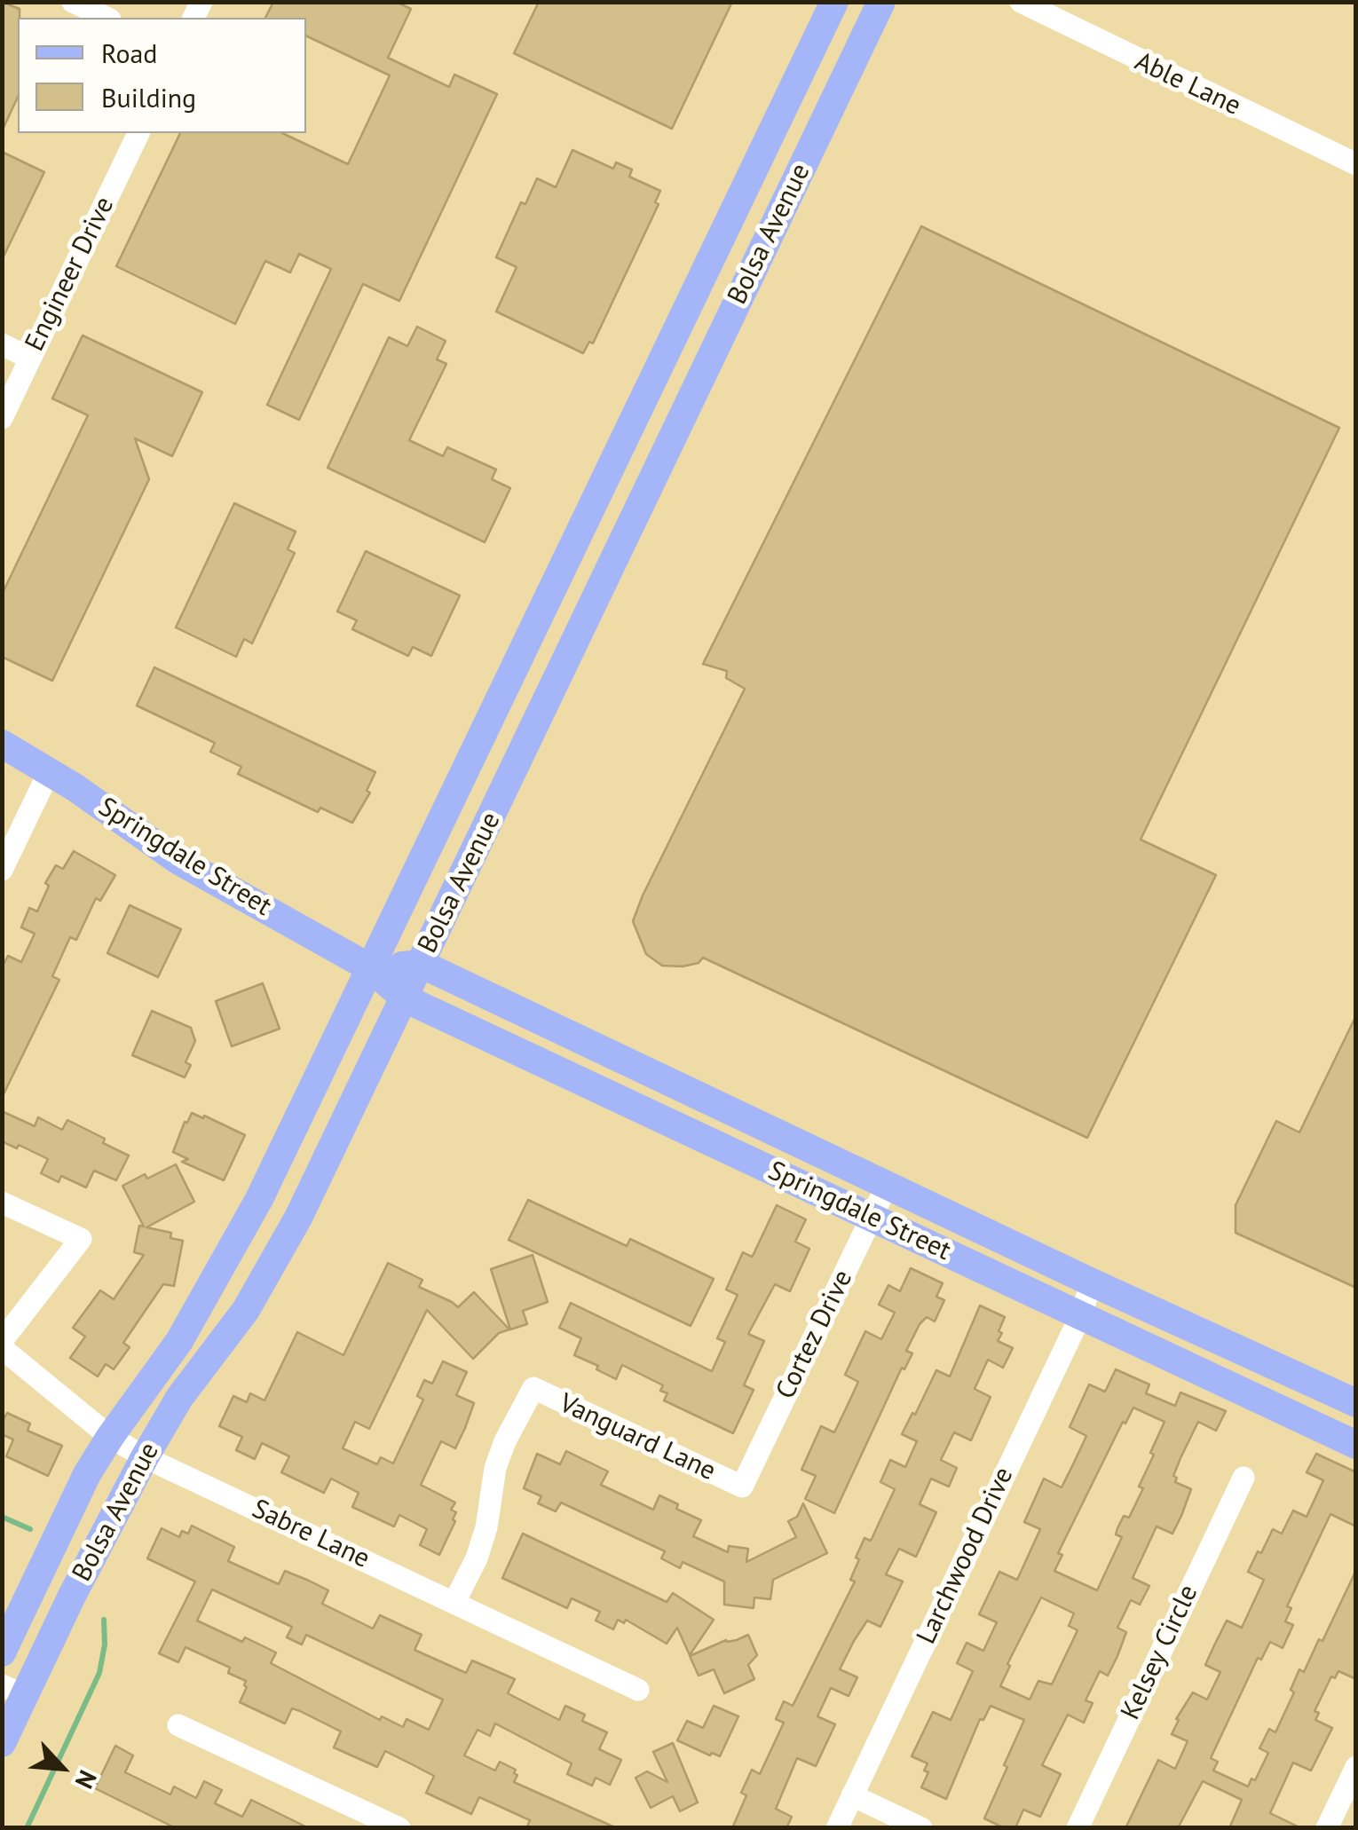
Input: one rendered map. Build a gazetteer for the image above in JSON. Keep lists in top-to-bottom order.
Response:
{
  "streets": {
    "main road": ["Bolsa Avenue", "Springdale Street"],
    "street": [
      "Able Lane",
      "Engineer Drive",
      "Cortez Drive",
      "Vanguard Lane",
      "Sabre Lane",
      "Larchwood Drive",
      "Kelsey Circle"
    ]
  },
  "crossings": [
    ["Bolsa Avenue", "Springdale Street"],
    ["Bolsa Avenue", "Sabre Lane"],
    ["Springdale Street", "Cortez Drive"],
    ["Springdale Street", "Larchwood Drive"],
    ["Cortez Drive", "Vanguard Lane"],
    ["Vanguard Lane", "Sabre Lane"]
  ],
  "legend": ["Road", "Building"],
  "north": "bottom right"
}
